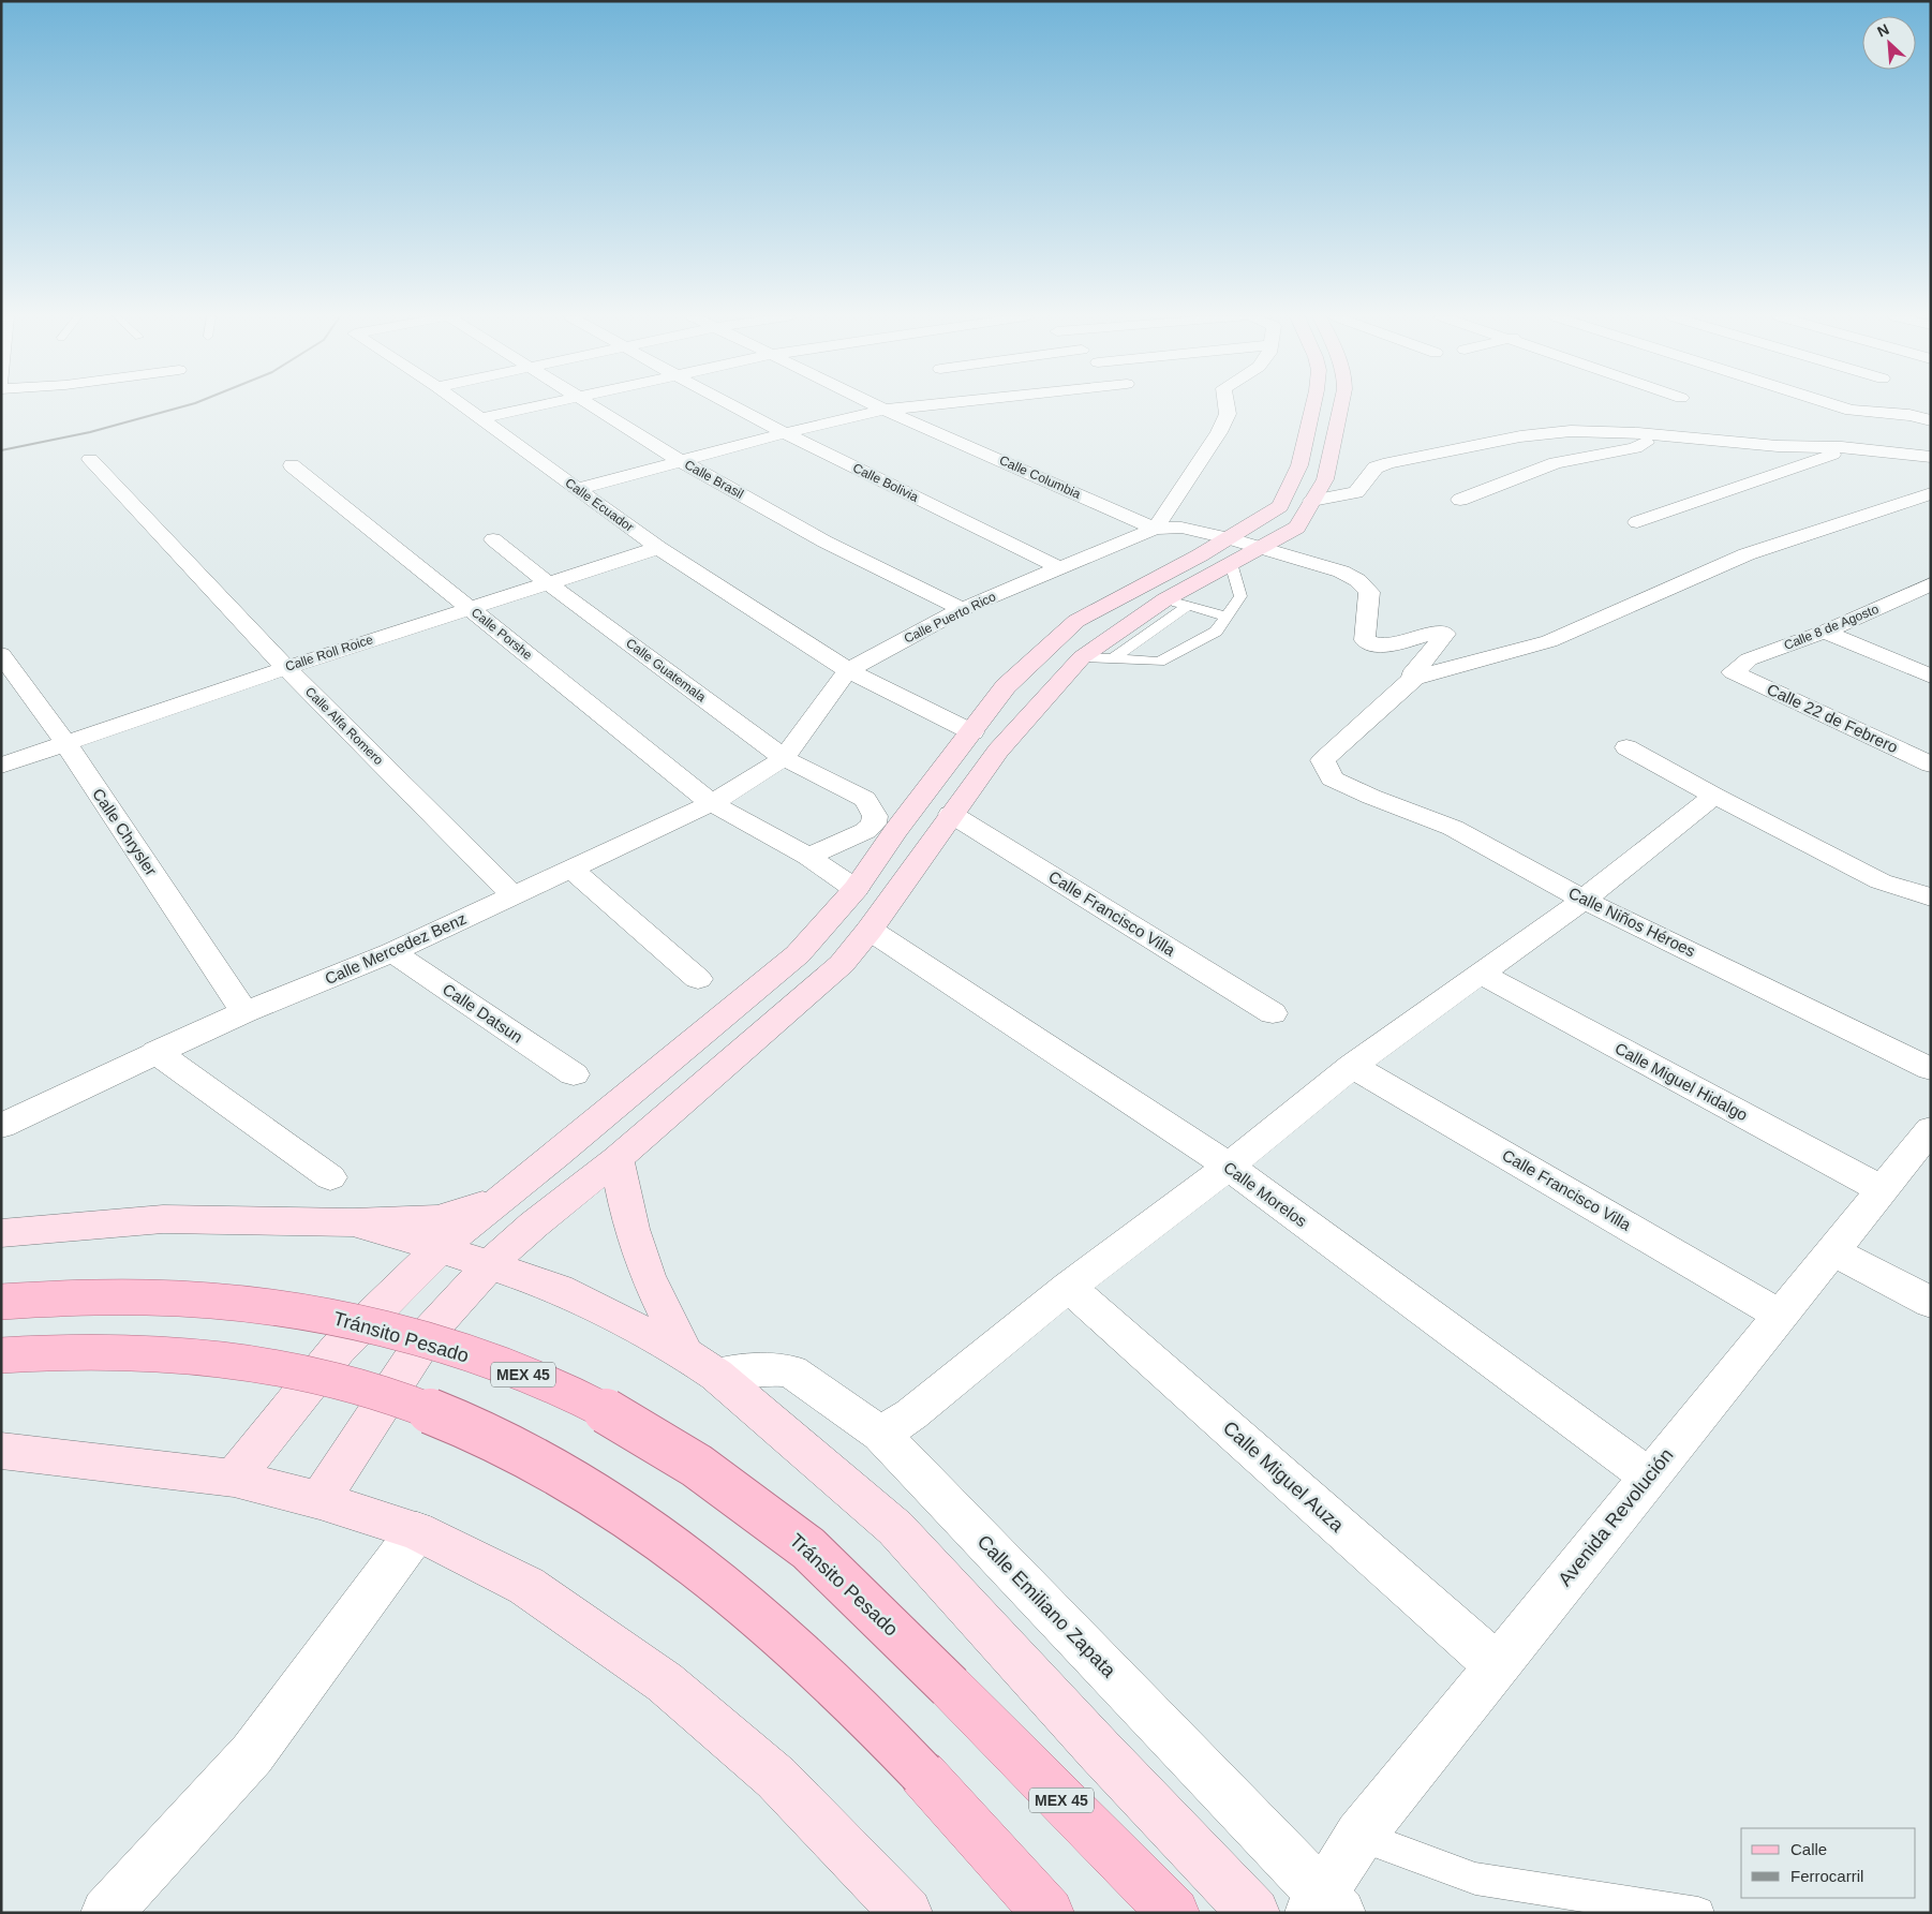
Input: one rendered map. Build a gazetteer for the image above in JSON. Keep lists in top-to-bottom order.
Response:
{
  "streets": {
    "main road": ["Tránsito Pesado", "MEX 45"],
    "street": [
      "Calle Columbia",
      "Calle Brasil",
      "Calle Bolivia",
      "Calle Ecuador",
      "Calle Puerto Rico",
      "Calle 8 de Agosto",
      "Calle Porshe",
      "Calle Roll Roice",
      "Calle Guatemala",
      "Calle 22 de Febrero",
      "Calle Alfa Romero",
      "Calle Chrysler",
      "Calle Francisco Villa",
      "Calle Niños Héroes",
      "Calle Mercedez Benz",
      "Calle Datsun",
      "Calle Miguel Hidalgo",
      "Calle Morelos",
      "Calle Miguel Auza",
      "Avenida Revolución",
      "Calle Emiliano Zapata"
    ]
  },
  "crossings": [
    ["Calle Columbia", "Calle Puerto Rico"],
    ["Calle Brasil", "Calle Puerto Rico"],
    ["Calle Bolivia", "Calle Puerto Rico"],
    ["Calle Ecuador", "Calle Puerto Rico"],
    ["Calle Ecuador", "Calle Roll Roice"],
    ["Calle Puerto Rico", "Calle Guatemala"],
    ["Calle Puerto Rico", "Calle Mercedez Benz"],
    ["Calle 8 de Agosto", "Calle 22 de Febrero"],
    ["Calle Porshe", "Calle Roll Roice"],
    ["Calle Porshe", "Calle Mercedez Benz"],
    ["Calle Roll Roice", "Calle Guatemala"],
    ["Calle Roll Roice", "Calle Alfa Romero"],
    ["Calle Roll Roice", "Calle Chrysler"],
    ["Calle Guatemala", "Calle Mercedez Benz"],
    ["Calle Alfa Romero", "Calle Mercedez Benz"],
    ["Calle Chrysler", "Calle Mercedez Benz"],
    ["Calle Francisco Villa", "Avenida Revolución"],
    ["Calle Mercedez Benz", "Calle Datsun"],
    ["Calle Miguel Hidalgo", "Avenida Revolución"],
    ["Calle Morelos", "Avenida Revolución"],
    ["Calle Miguel Auza", "Avenida Revolución"],
    ["Avenida Revolución", "Calle Emiliano Zapata"]
  ],
  "legend": ["Calle", "Ferrocarril"],
  "north": "top left"
}
